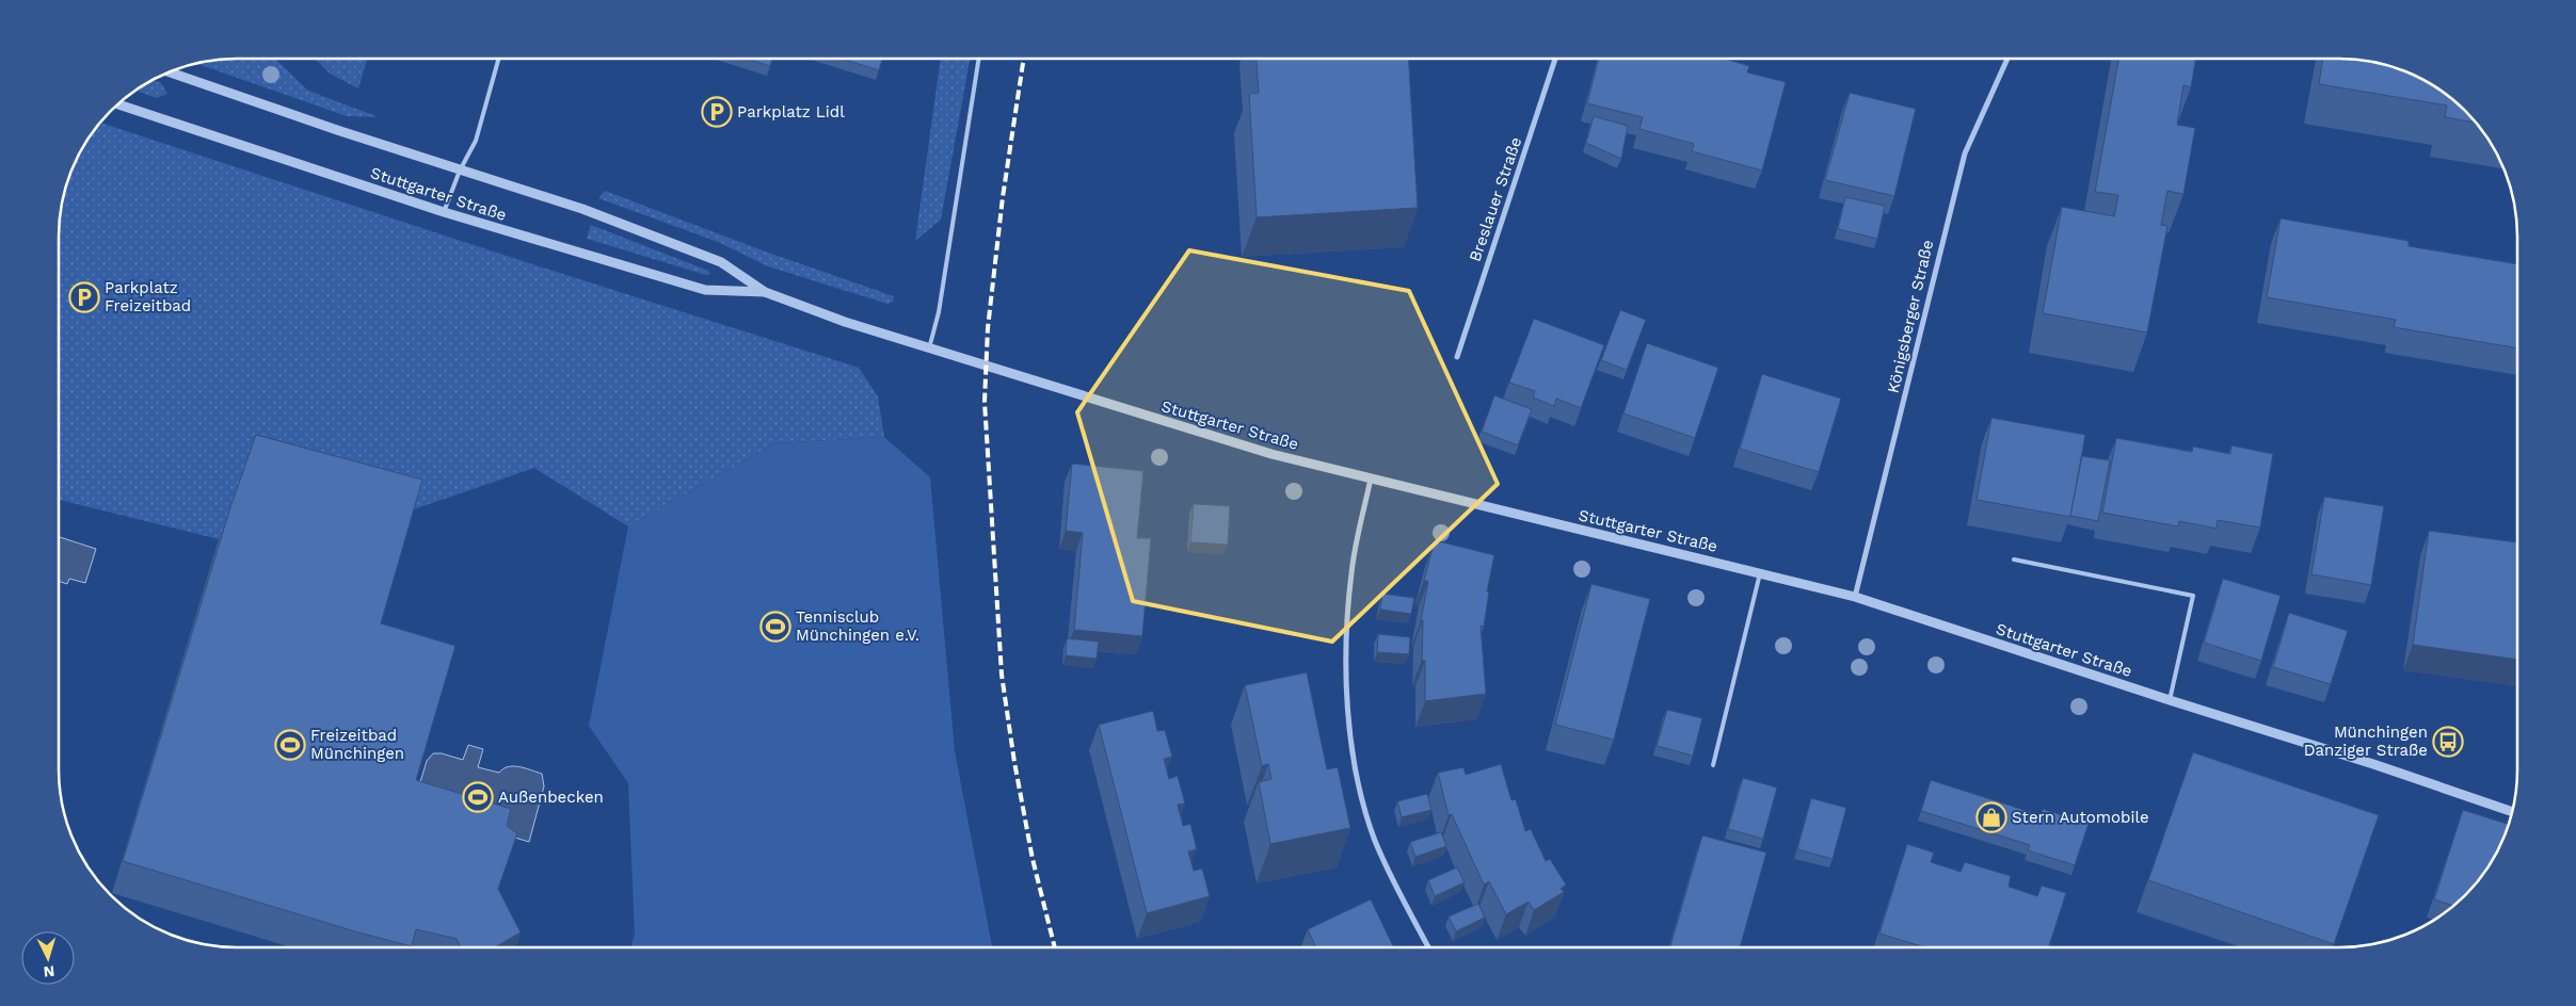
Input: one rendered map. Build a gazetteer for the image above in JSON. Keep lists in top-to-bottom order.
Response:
{
  "streets": {
    "street": ["Stuttgarter Straße", "Breslauer Straße", "Königsberger Straße"]
  },
  "crossings": [
    ["Stuttgarter Straße", "Königsberger Straße"]
  ],
  "places": {
    "parking": ["Parkplatz Lidl", "Parkplatz Freizeitbad"],
    "sports": ["Tennisclub Münchingen e.V.", "Freizeitbad Münchingen", "Außenbecken"],
    "bus stop": ["Münchingen Danziger Straße"],
    "shop": ["Stern Automobile"]
  },
  "north": "bottom"
}
